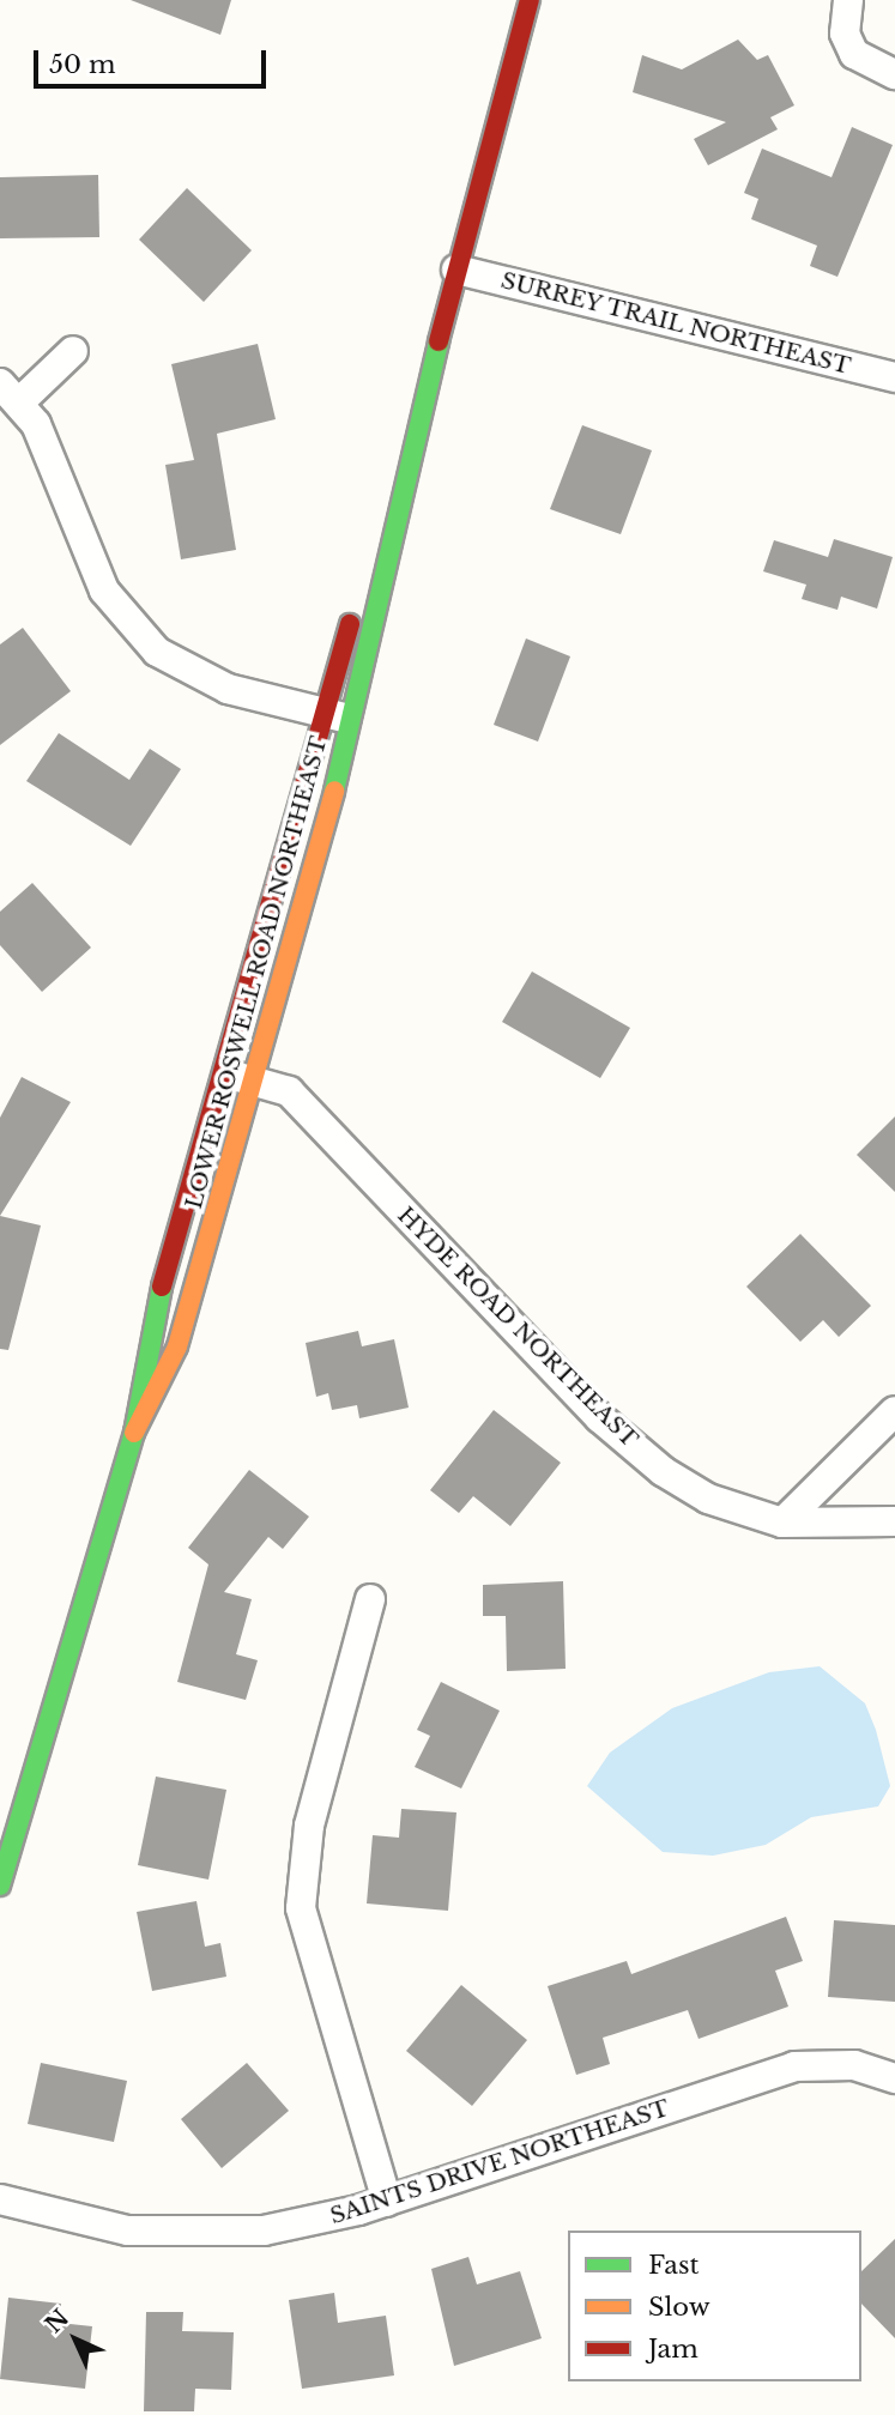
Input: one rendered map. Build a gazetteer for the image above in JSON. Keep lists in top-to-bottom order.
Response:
{
  "streets": {
    "street": [
      "SURREY TRAIL NORTHEAST",
      "LOWER ROSWELL ROAD NORTHEAST",
      "HYDE ROAD NORTHEAST",
      "SAINTS DRIVE NORTHEAST"
    ]
  },
  "crossings": [
    ["SURREY TRAIL NORTHEAST", "LOWER ROSWELL ROAD NORTHEAST"],
    ["LOWER ROSWELL ROAD NORTHEAST", "HYDE ROAD NORTHEAST"]
  ],
  "legend": ["Fast", "Slow", "Jam"],
  "scale_bar": "50 m",
  "north": "top left"
}
